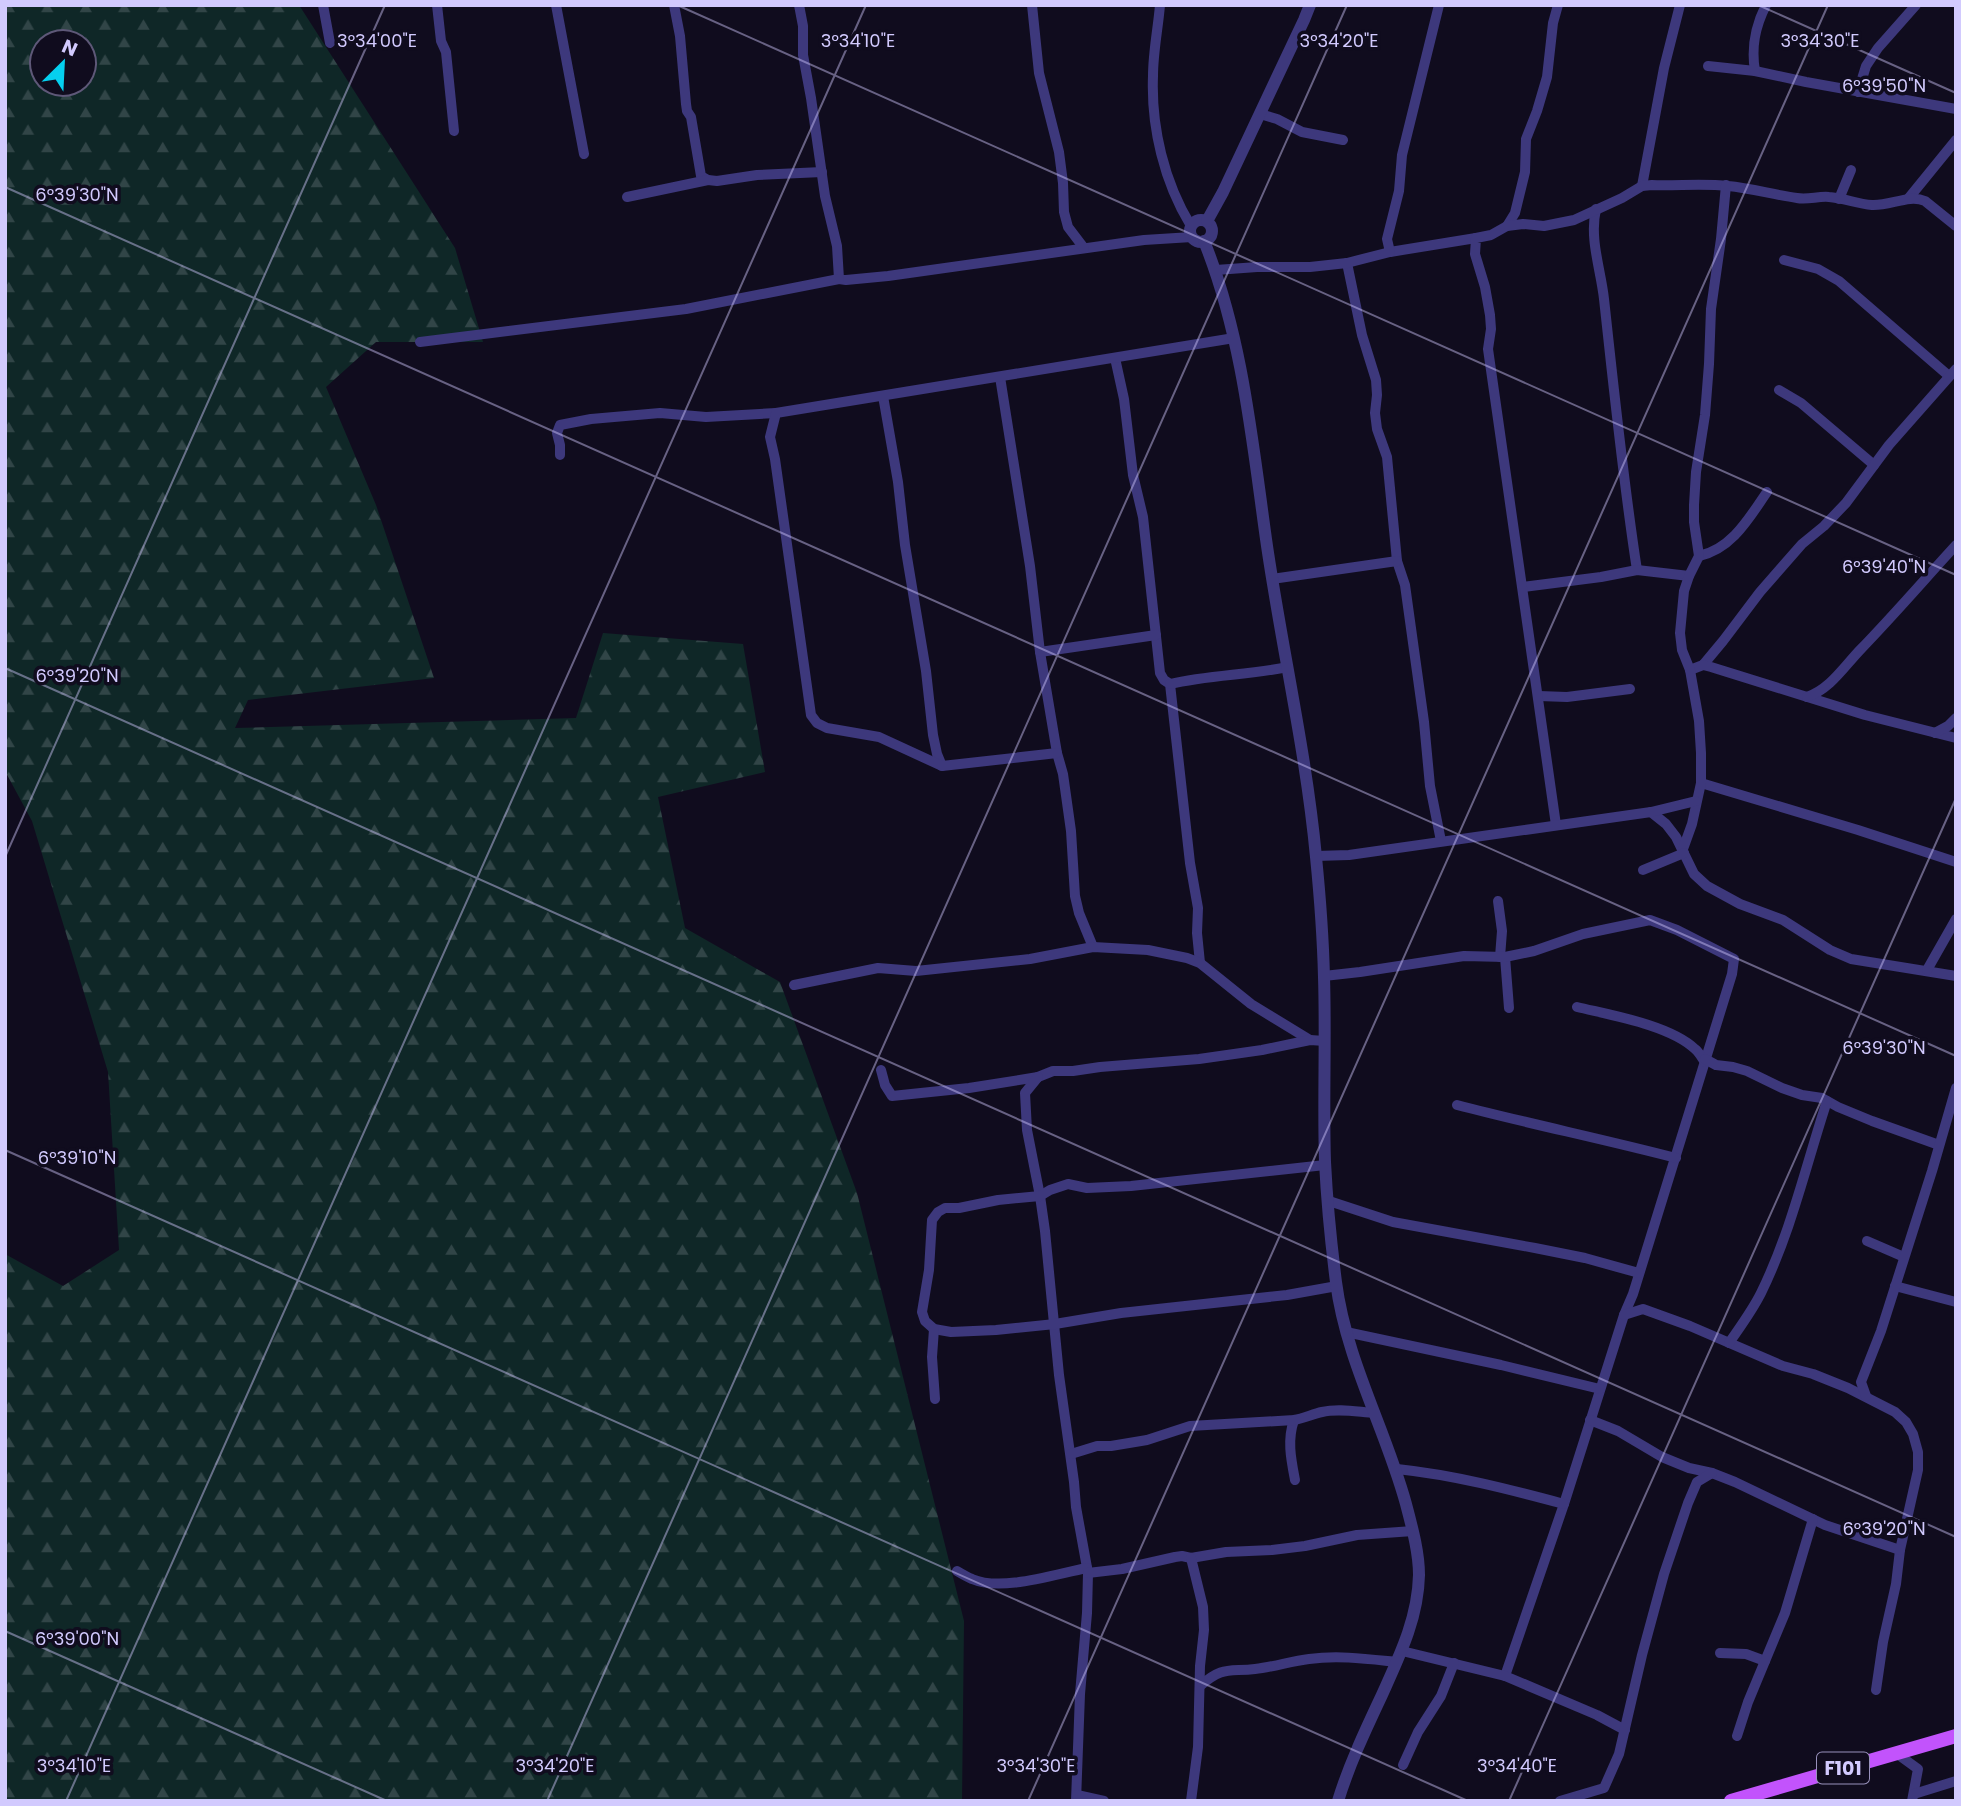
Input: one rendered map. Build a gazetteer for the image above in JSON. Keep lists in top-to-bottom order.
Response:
{
  "streets": {
    "main road": ["F101"]
  },
  "north": "top right",
  "coordinates": [
    "3°34'00\"E",
    "3°34'30\"E",
    "3°34'10\"E",
    "3°34'20\"E",
    "6°39'50\"N",
    "6°39'30\"N",
    "6°39'40\"N",
    "6°39'20\"N",
    "6°39'10\"N",
    "6°39'00\"N",
    "3°34'40\"E"
  ]
}
